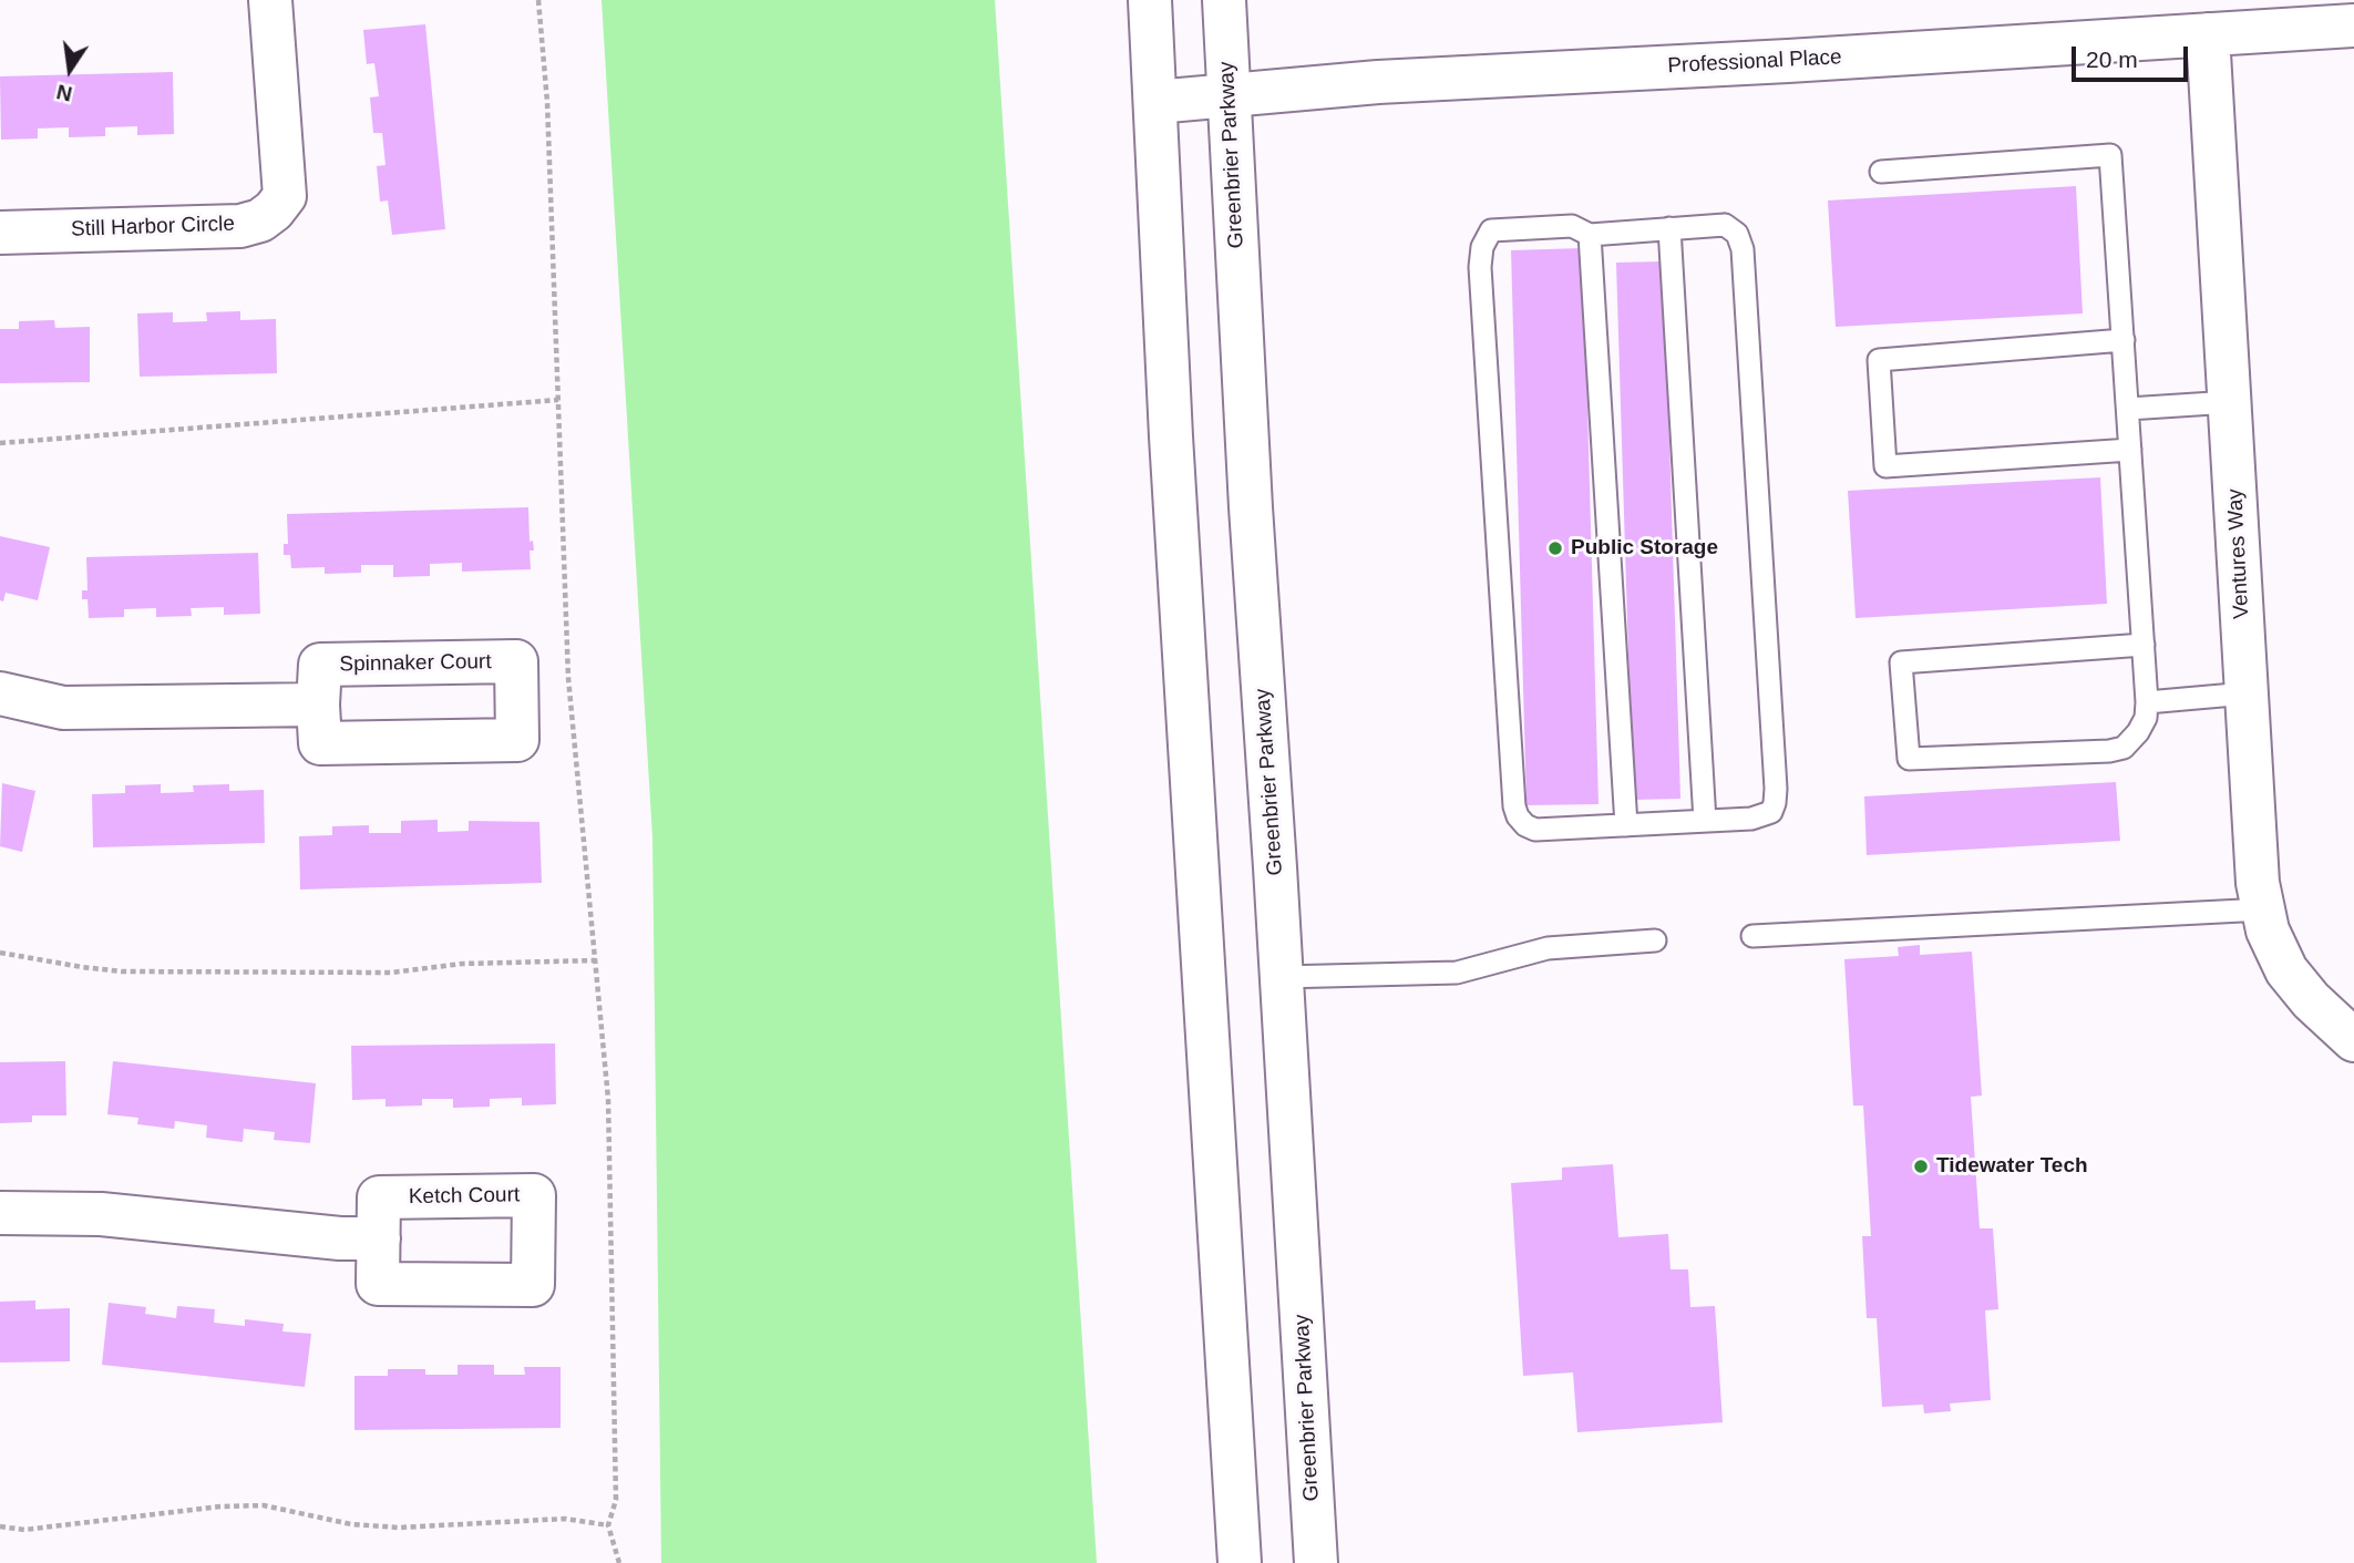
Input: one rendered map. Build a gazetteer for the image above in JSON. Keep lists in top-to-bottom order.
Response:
{
  "streets": {
    "street": [
      "Professional Place",
      "Greenbrier Parkway",
      "Still Harbor Circle",
      "Ventures Way",
      "Spinnaker Court"
    ]
  },
  "crossings": [
    ["Professional Place", "Greenbrier Parkway"],
    ["Professional Place", "Ventures Way"]
  ],
  "places": ["Public Storage", "Tidewater Tech"],
  "scale_bar": "20 m",
  "north": "bottom"
}
